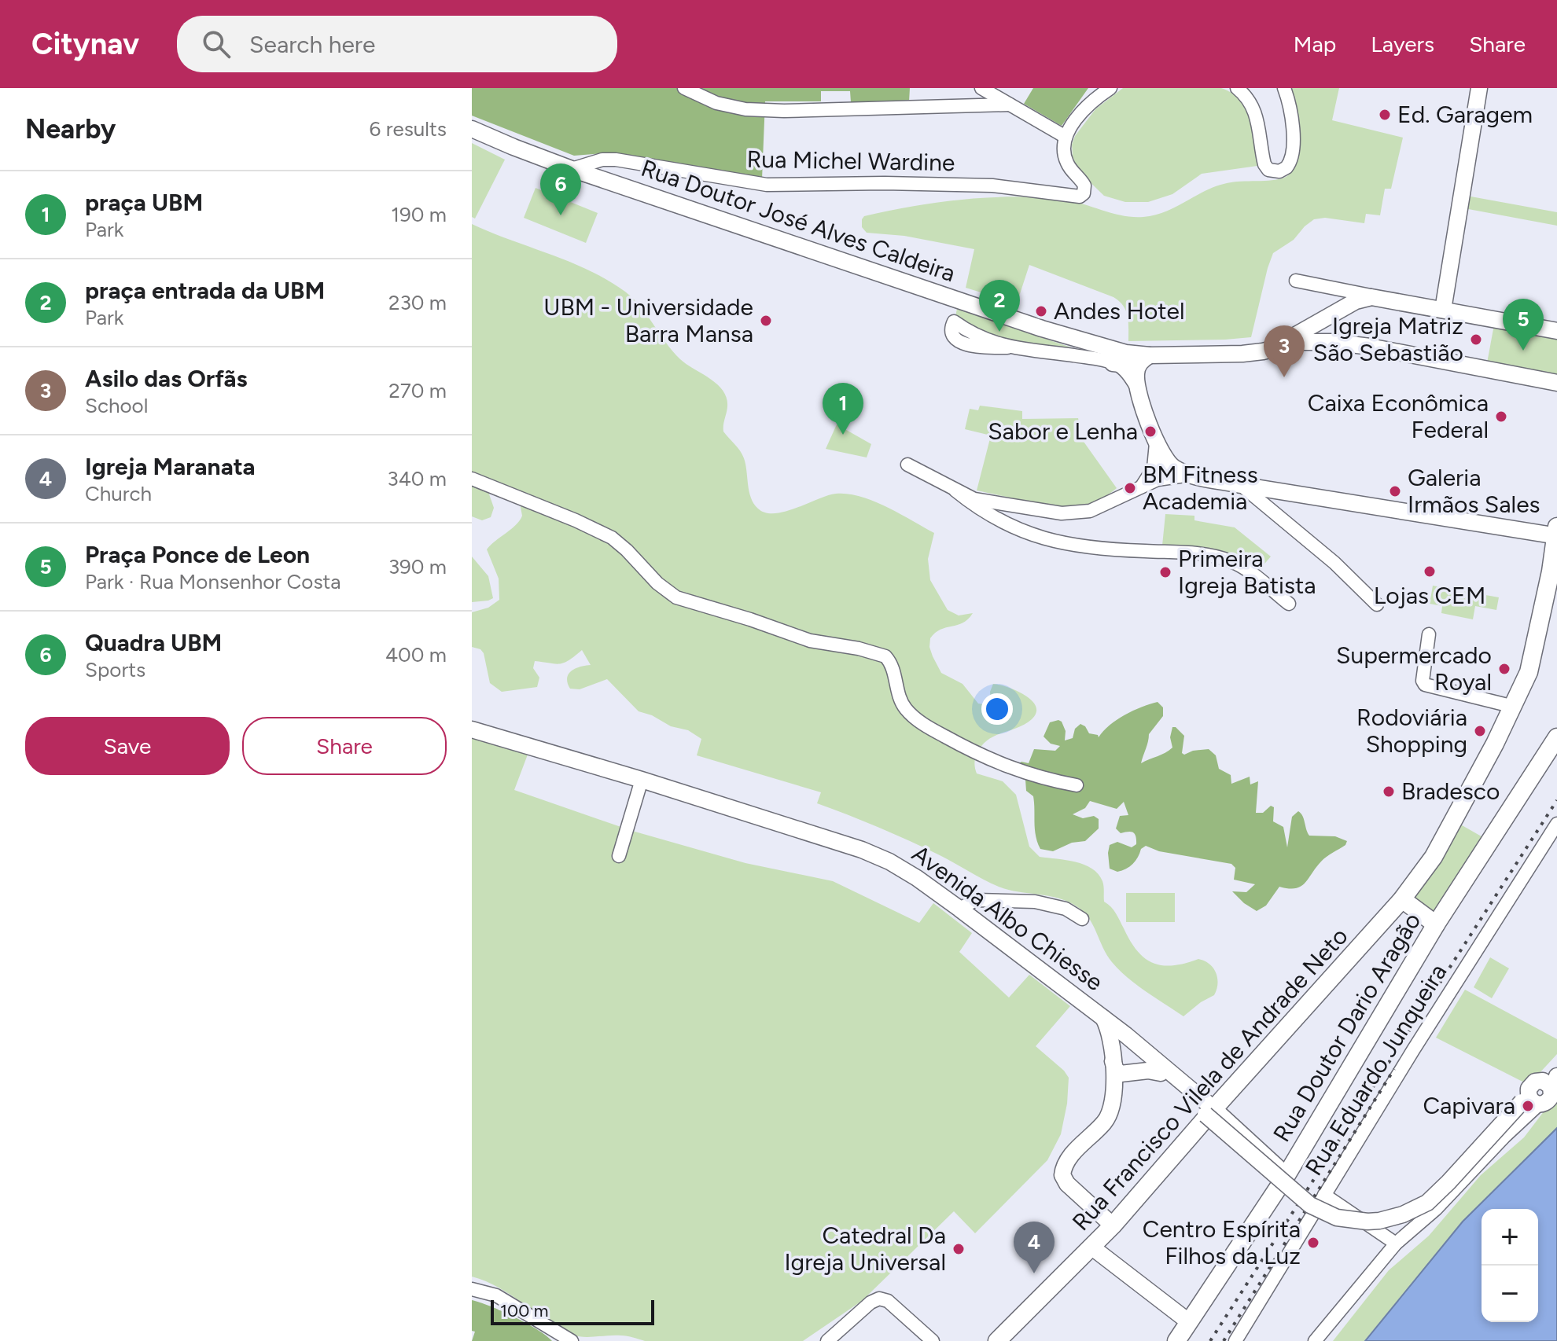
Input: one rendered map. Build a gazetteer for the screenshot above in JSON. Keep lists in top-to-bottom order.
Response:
{
  "streets": {
    "main road": ["Rua Doutor Dario Aragão", "Rua Francisco Vilela de Andrade Neto"],
    "street": [
      "Rua Michel Wardine",
      "Rua Doutor José Alves Caldeira",
      "Avenida Albo Chiesse",
      "Rua Eduardo Junqueira"
    ]
  },
  "crossings": [
    ["Rua Michel Wardine", "Rua Doutor José Alves Caldeira"],
    ["Avenida Albo Chiesse", "Rua Doutor Dario Aragão"],
    ["Avenida Albo Chiesse", "Rua Francisco Vilela de Andrade Neto"]
  ],
  "places": [
    "Ed. Garagem",
    "Andes Hotel",
    "UBM - Universidade Barra Mansa",
    "Igreja Matriz São Sebastião",
    "Caixa Econômica Federal",
    "Sabor e Lenha",
    "BM Fitness Academia",
    "Galeria Irmãos Sales",
    "Lojas CEM",
    "Primeira Igreja Batista",
    "Supermercado Royal",
    "Rodoviária Shopping",
    "Bradesco",
    "Capivara",
    "Centro Espírita Filhos da Luz",
    "Catedral Da Igreja Universal"
  ],
  "scale_bar": "100 m",
  "page": {
    "header": "Citynav",
    "search": "Search here",
    "nav": ["Map", "Layers", "Share"],
    "heading": ["Nearby", "6 results"],
    "pins": [
      "6",
      "2",
      "5",
      "3",
      "1",
      "4"
    ],
    "list": [
      {
        "mark": "1",
        "name": "praça UBM",
        "note": "Park",
        "value": "190 m"
      },
      {
        "mark": "2",
        "name": "praça entrada da UBM",
        "note": "Park",
        "value": "230 m"
      },
      {
        "mark": "3",
        "name": "Asilo das Orfãs",
        "note": "School",
        "value": "270 m"
      },
      {
        "mark": "4",
        "name": "Igreja Maranata",
        "note": "Church",
        "value": "340 m"
      },
      {
        "mark": "5",
        "name": "Praça Ponce de Leon",
        "note": "Park · Rua Monsenhor Costa",
        "value": "390 m"
      },
      {
        "mark": "6",
        "name": "Quadra UBM",
        "note": "Sports",
        "value": "400 m"
      }
    ],
    "buttons": ["Save", "Share"],
    "map_buttons": ["+", "−"],
    "scale": "100 m"
  }
}
